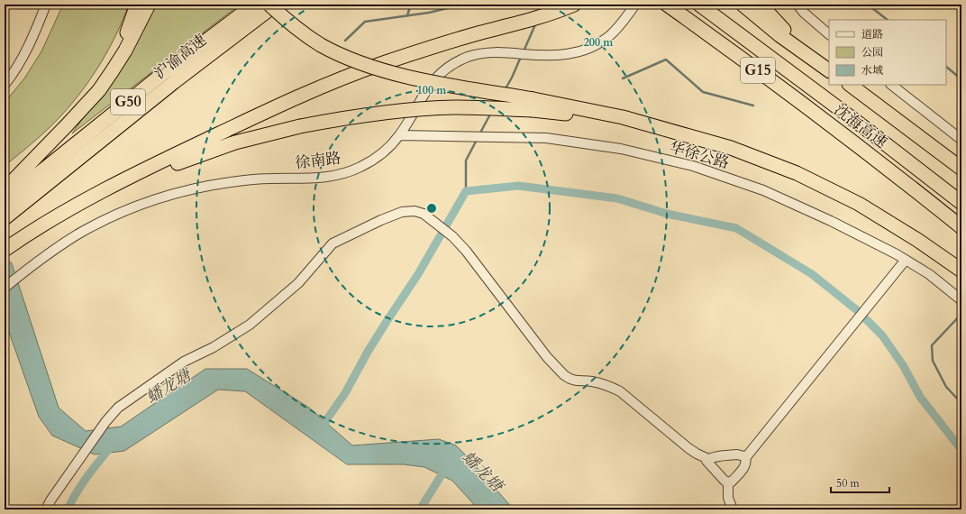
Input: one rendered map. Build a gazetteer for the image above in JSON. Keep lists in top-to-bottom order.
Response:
{
  "streets": {
    "highway": [
      "沪渝高速",
      "G15",
      "G50",
      "沈海高速"
    ],
    "street": ["华徐公路", "徐南路"]
  },
  "crossings": [
    ["华徐公路", "徐南路"]
  ],
  "water": ["蟠龙塘"],
  "legend": ["道路", "公园", "水域"],
  "scale_bar": "50 m",
  "rings": ["200 m", "100 m"]
}
